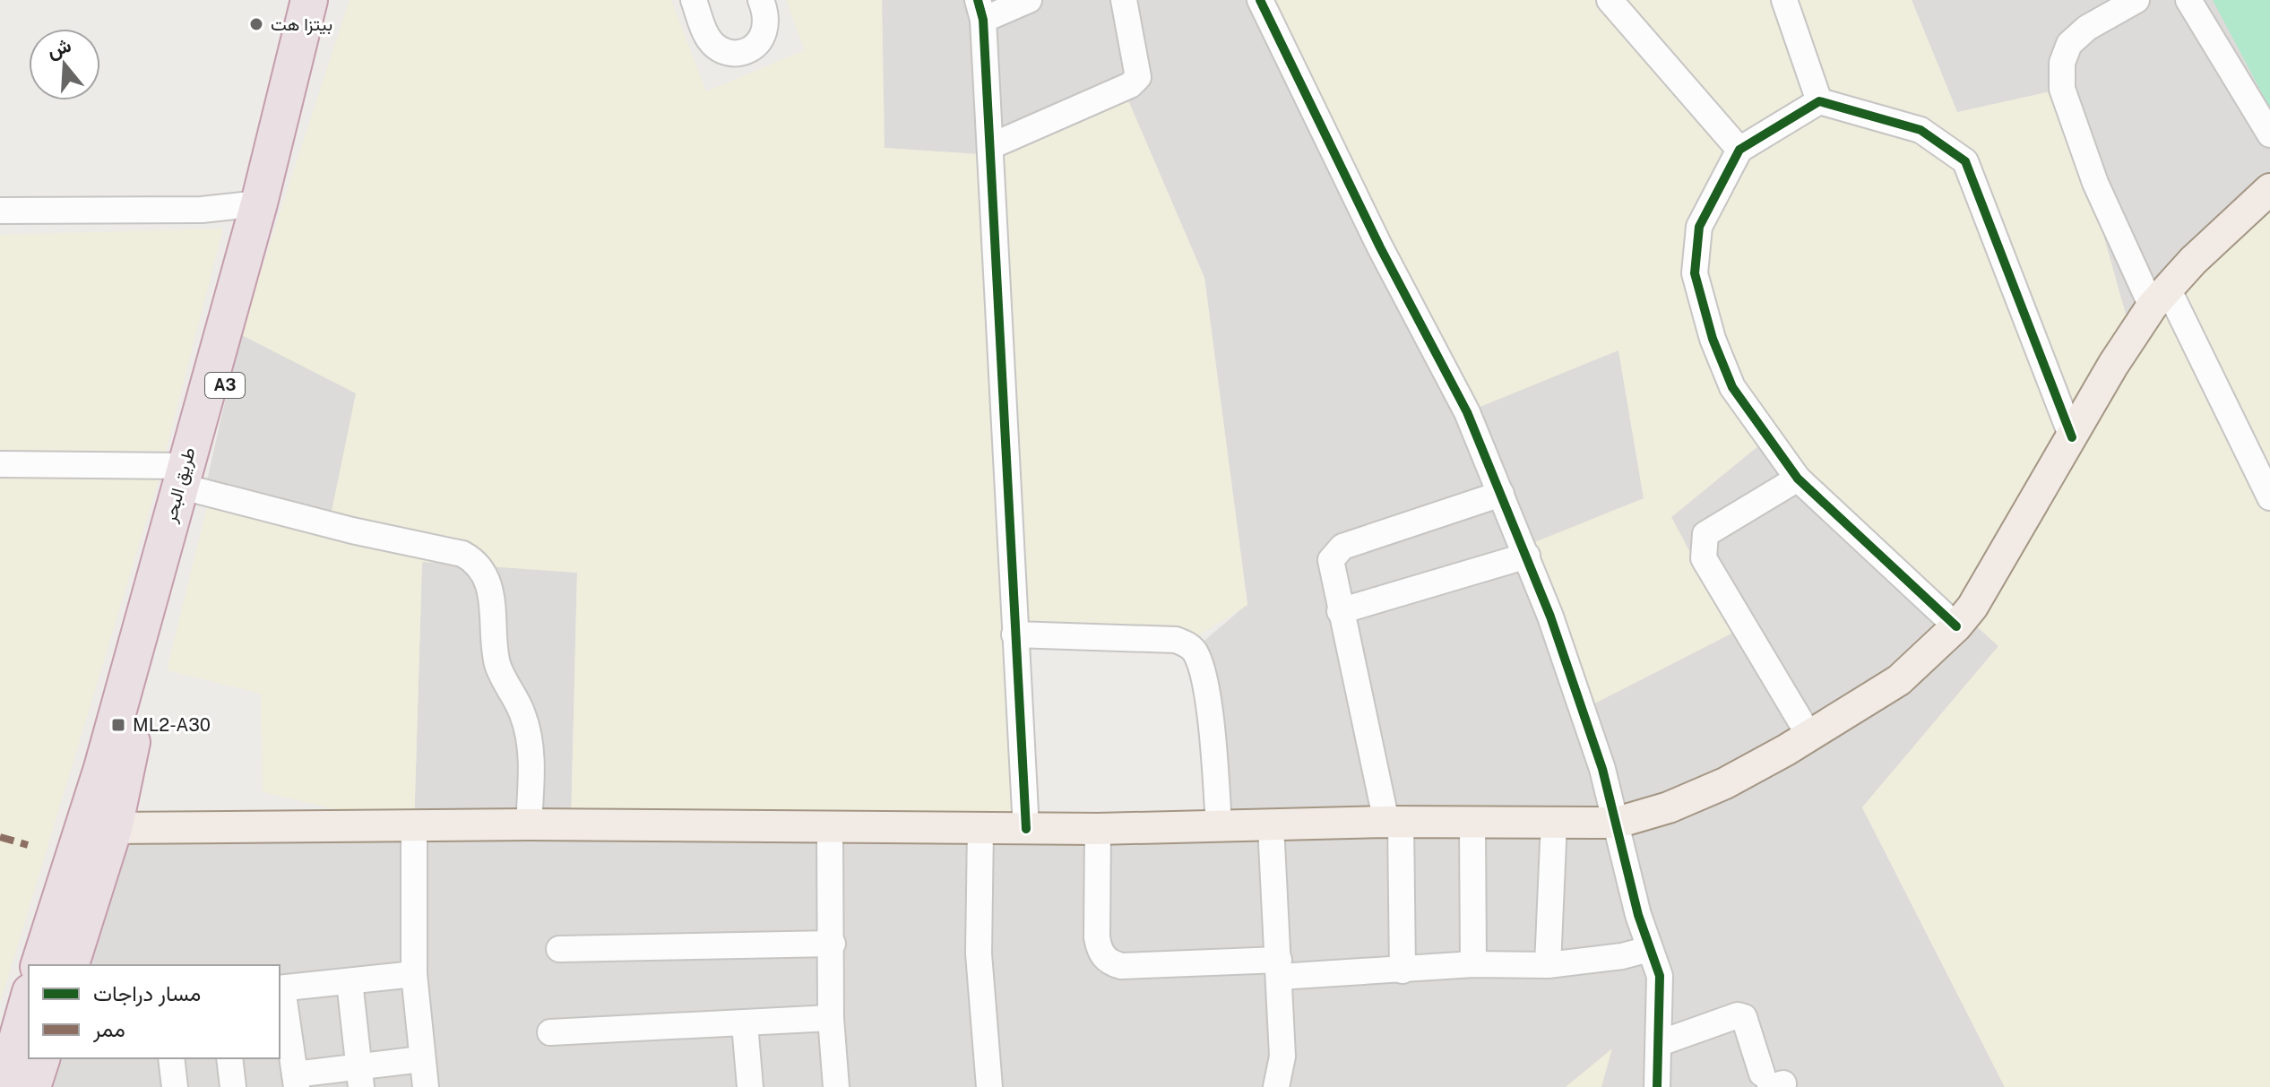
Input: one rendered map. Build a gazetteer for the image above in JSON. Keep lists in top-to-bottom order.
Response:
{
  "streets": {
    "highway": ["A3", "طريق البحر"]
  },
  "places": {
    "other": ["بيتزا هت"],
    "transit": ["ML2-A30"]
  },
  "legend": ["مسار دراجات", "ممر"],
  "north": "top"
}
